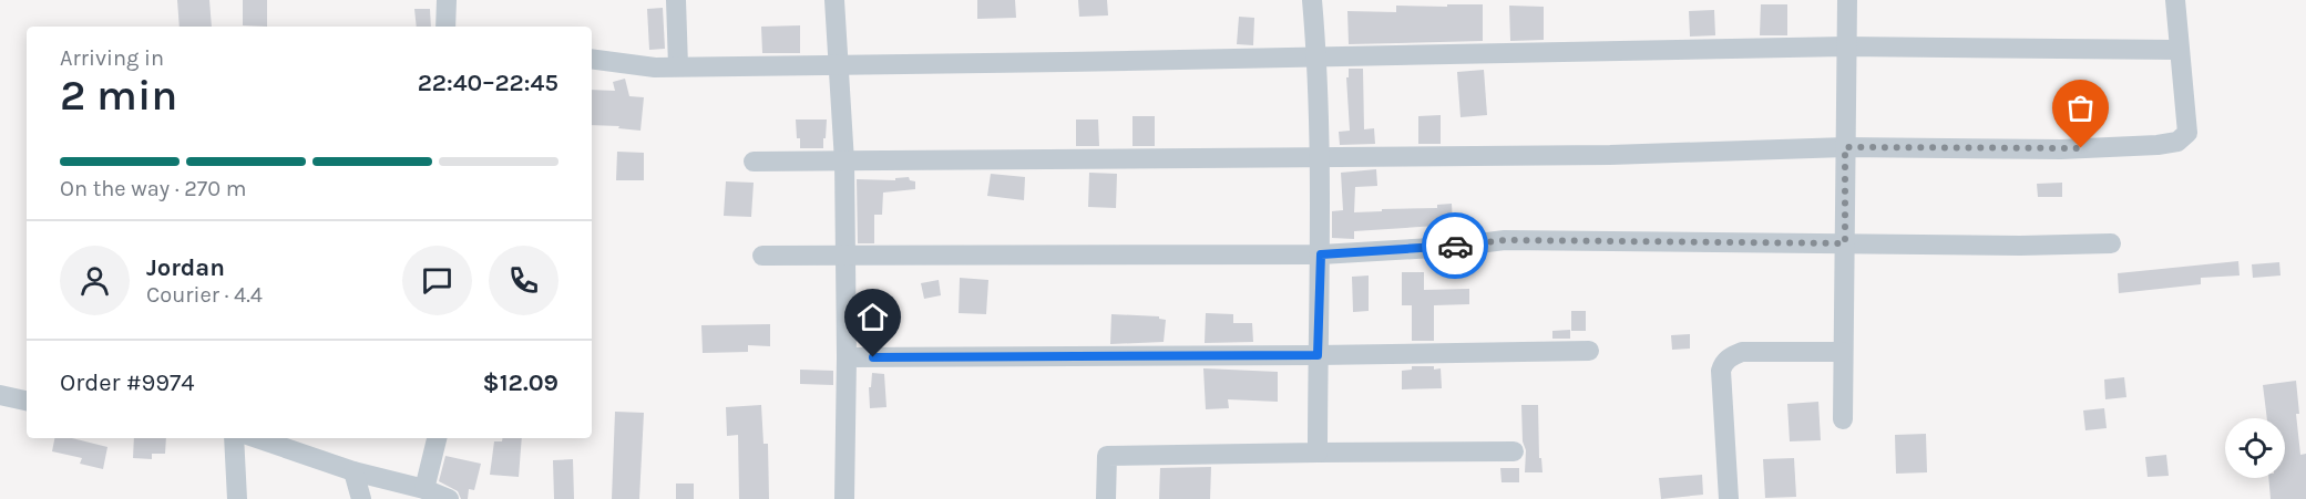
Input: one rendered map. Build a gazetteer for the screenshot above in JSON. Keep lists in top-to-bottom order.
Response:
{
  "page": {
    "heading": ["2 min", "Arriving in", "22:40–22:45"],
    "panel": [
      "Jordan",
      "Courier · 4.4",
      "Order #9974",
      "$12.09"
    ],
    "bar": "On the way · 270 m"
  }
}
